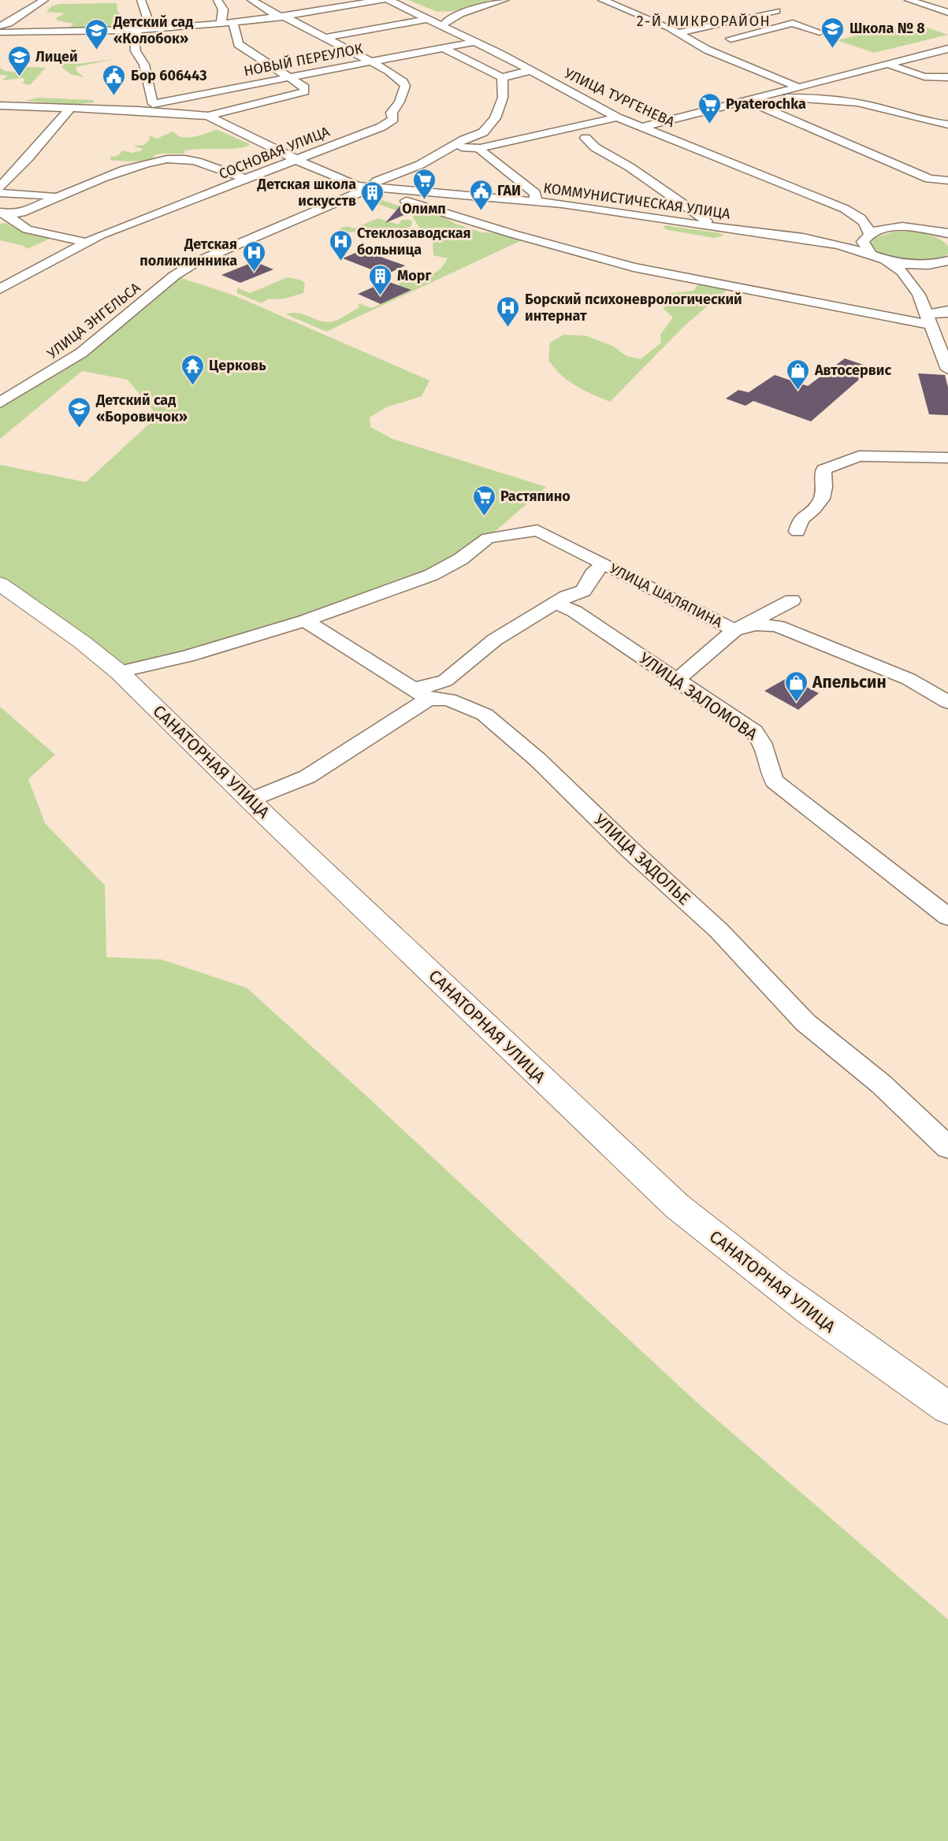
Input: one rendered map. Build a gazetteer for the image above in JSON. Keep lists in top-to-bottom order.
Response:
{
  "streets": {
    "main road": ["САНАТОРНАЯ УЛИЦА"],
    "street": [
      "НОВЫЙ ПЕРЕУЛОК",
      "УЛИЦА ТУРГЕНЕВА",
      "СОСНОВАЯ УЛИЦА",
      "КОММУНИСТИЧЕСКАЯ УЛИЦА",
      "УЛИЦА ЭНГЕЛЬСА",
      "УЛИЦА ШАЛЯПИНА",
      "УЛИЦА ЗАЛОМОВА",
      "УЛИЦА ЗАДОЛЬЕ"
    ]
  },
  "crossings": [
    ["НОВЫЙ ПЕРЕУЛОК", "УЛИЦА ТУРГЕНЕВА"],
    ["НОВЫЙ ПЕРЕУЛОК", "СОСНОВАЯ УЛИЦА"],
    ["НОВЫЙ ПЕРЕУЛОК", "КОММУНИСТИЧЕСКАЯ УЛИЦА"],
    ["УЛИЦА ТУРГЕНЕВА", "КОММУНИСТИЧЕСКАЯ УЛИЦА"],
    ["СОСНОВАЯ УЛИЦА", "КОММУНИСТИЧЕСКАЯ УЛИЦА"],
    ["КОММУНИСТИЧЕСКАЯ УЛИЦА", "УЛИЦА ЭНГЕЛЬСА"],
    ["УЛИЦА ШАЛЯПИНА", "УЛИЦА ЗАДОЛЬЕ"]
  ],
  "districts": ["2-Й МИКРОРАЙОН"],
  "places": {
    "school or university": [
      "Школа № 8",
      "Детский сад «Колобок»",
      "Лицей",
      "Детский сад «Боровичок»"
    ],
    "public building": ["Бор 606443", "ГАИ"],
    "supermarket": ["Pyaterochka", "Олимп", "Растяпино"],
    "building": ["Детская школа искусств", "Морг"],
    "hospital": ["Стеклозаводская больница", "Детская поликлинника", "Борский психоневрологический интернат"],
    "temple": ["Церковь"],
    "shop": ["Автосервис", "Апельсин"]
  }
}
